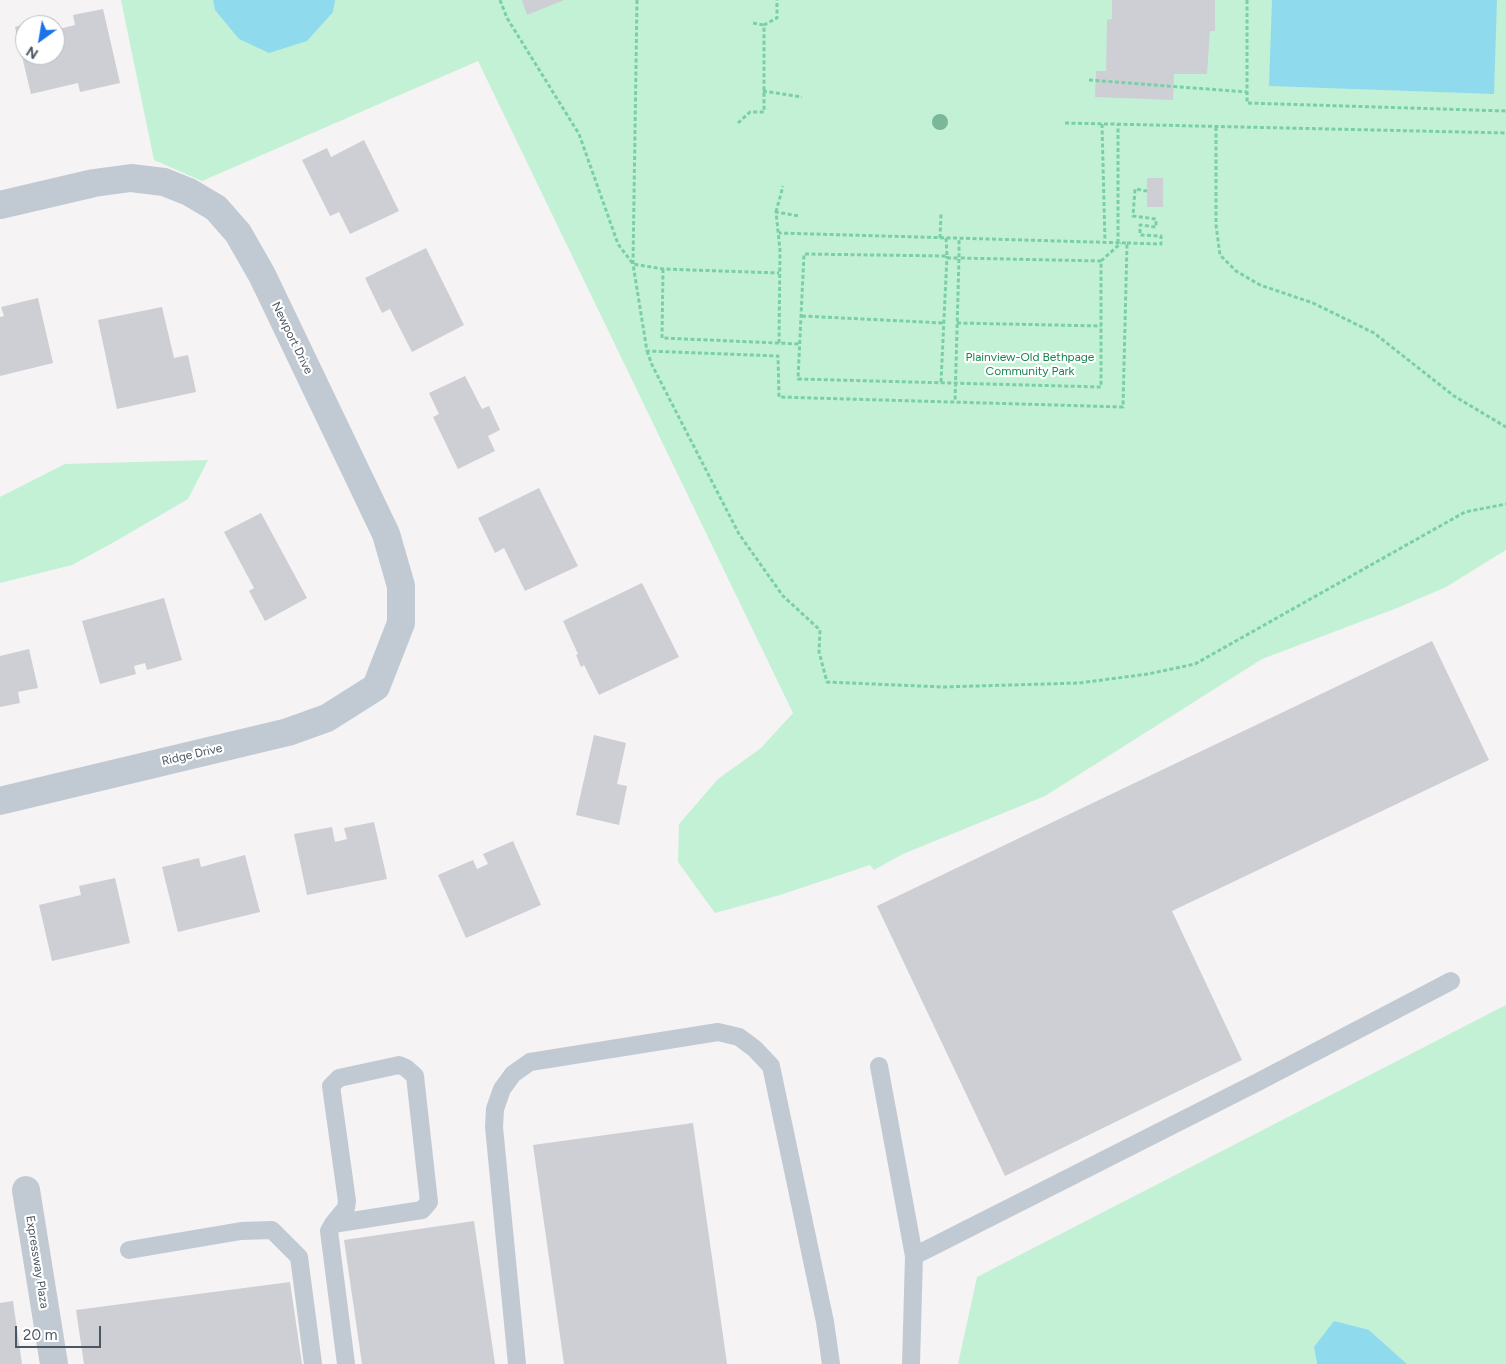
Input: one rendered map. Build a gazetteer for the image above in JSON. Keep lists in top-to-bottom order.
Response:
{
  "streets": {
    "street": ["Newport Drive", "Ridge Drive", "Expressway Plaza"]
  },
  "crossings": [
    ["Newport Drive", "Ridge Drive"]
  ],
  "parks": ["Plainview-Old Bethpage Community Park"],
  "scale_bar": "20 m",
  "north": "bottom left"
}
